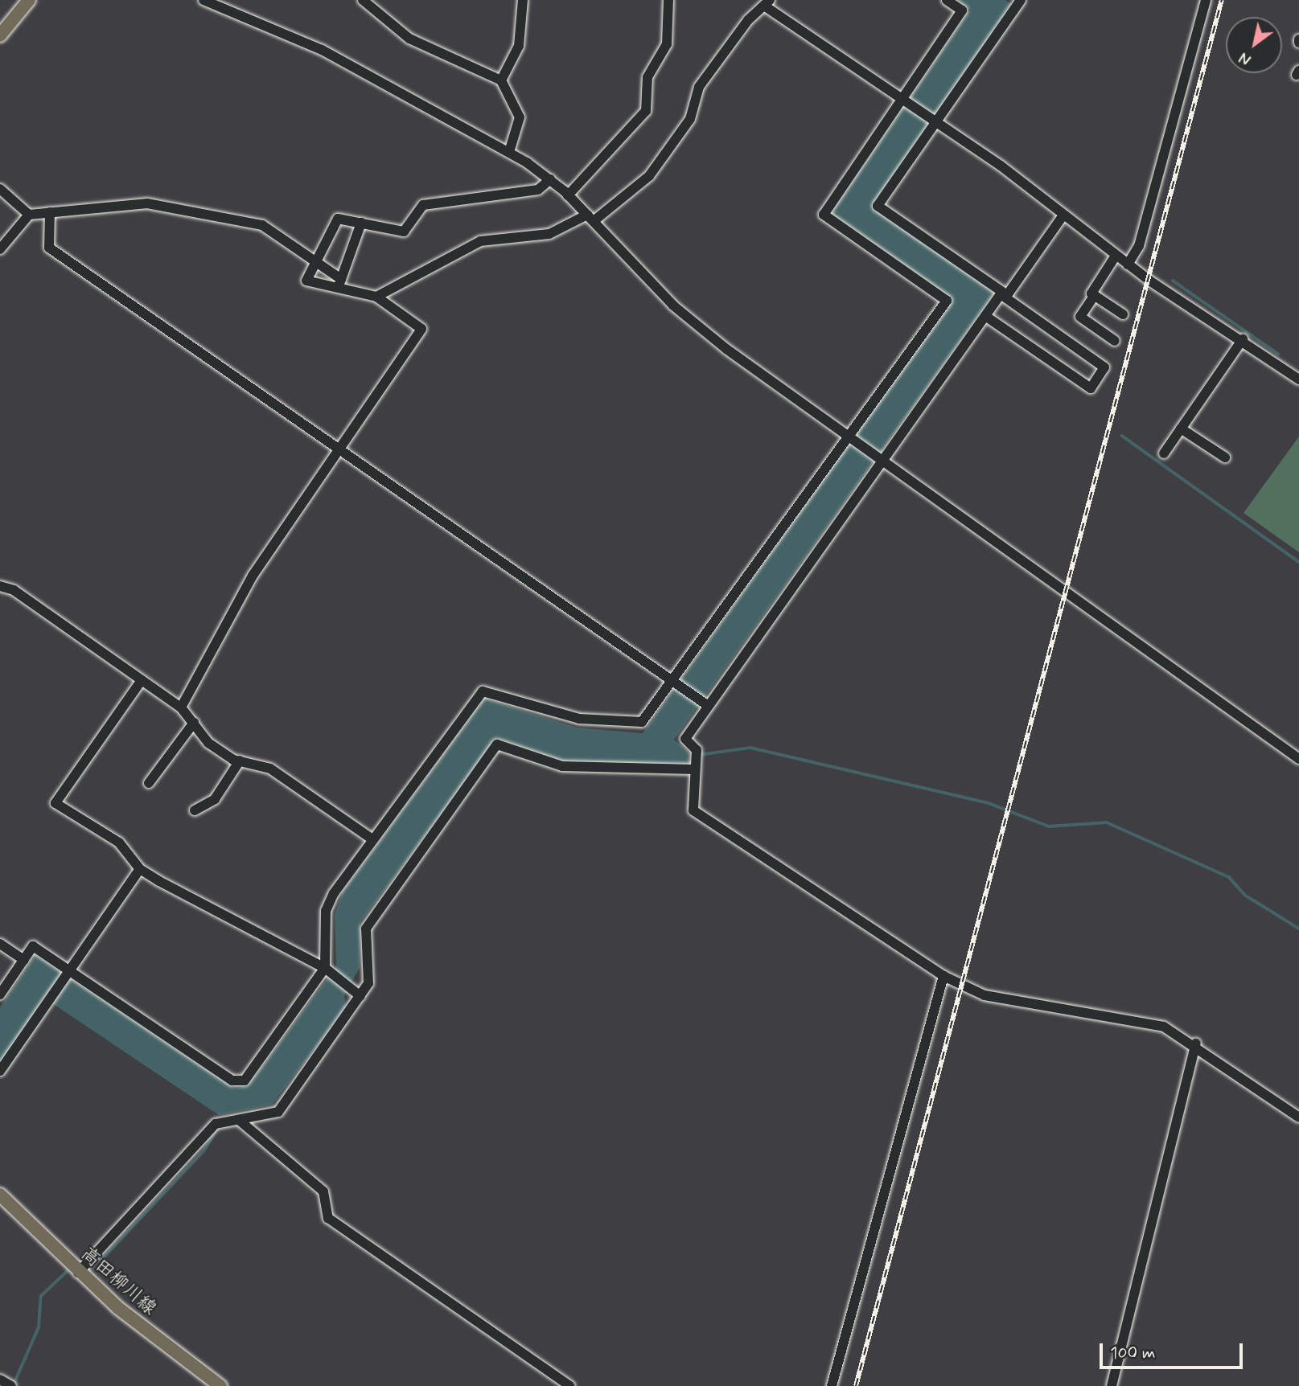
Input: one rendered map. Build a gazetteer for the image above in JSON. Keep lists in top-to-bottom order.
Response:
{
  "streets": {
    "main road": ["高田柳川線"]
  },
  "scale_bar": "100 m",
  "north": "bottom left"
}
